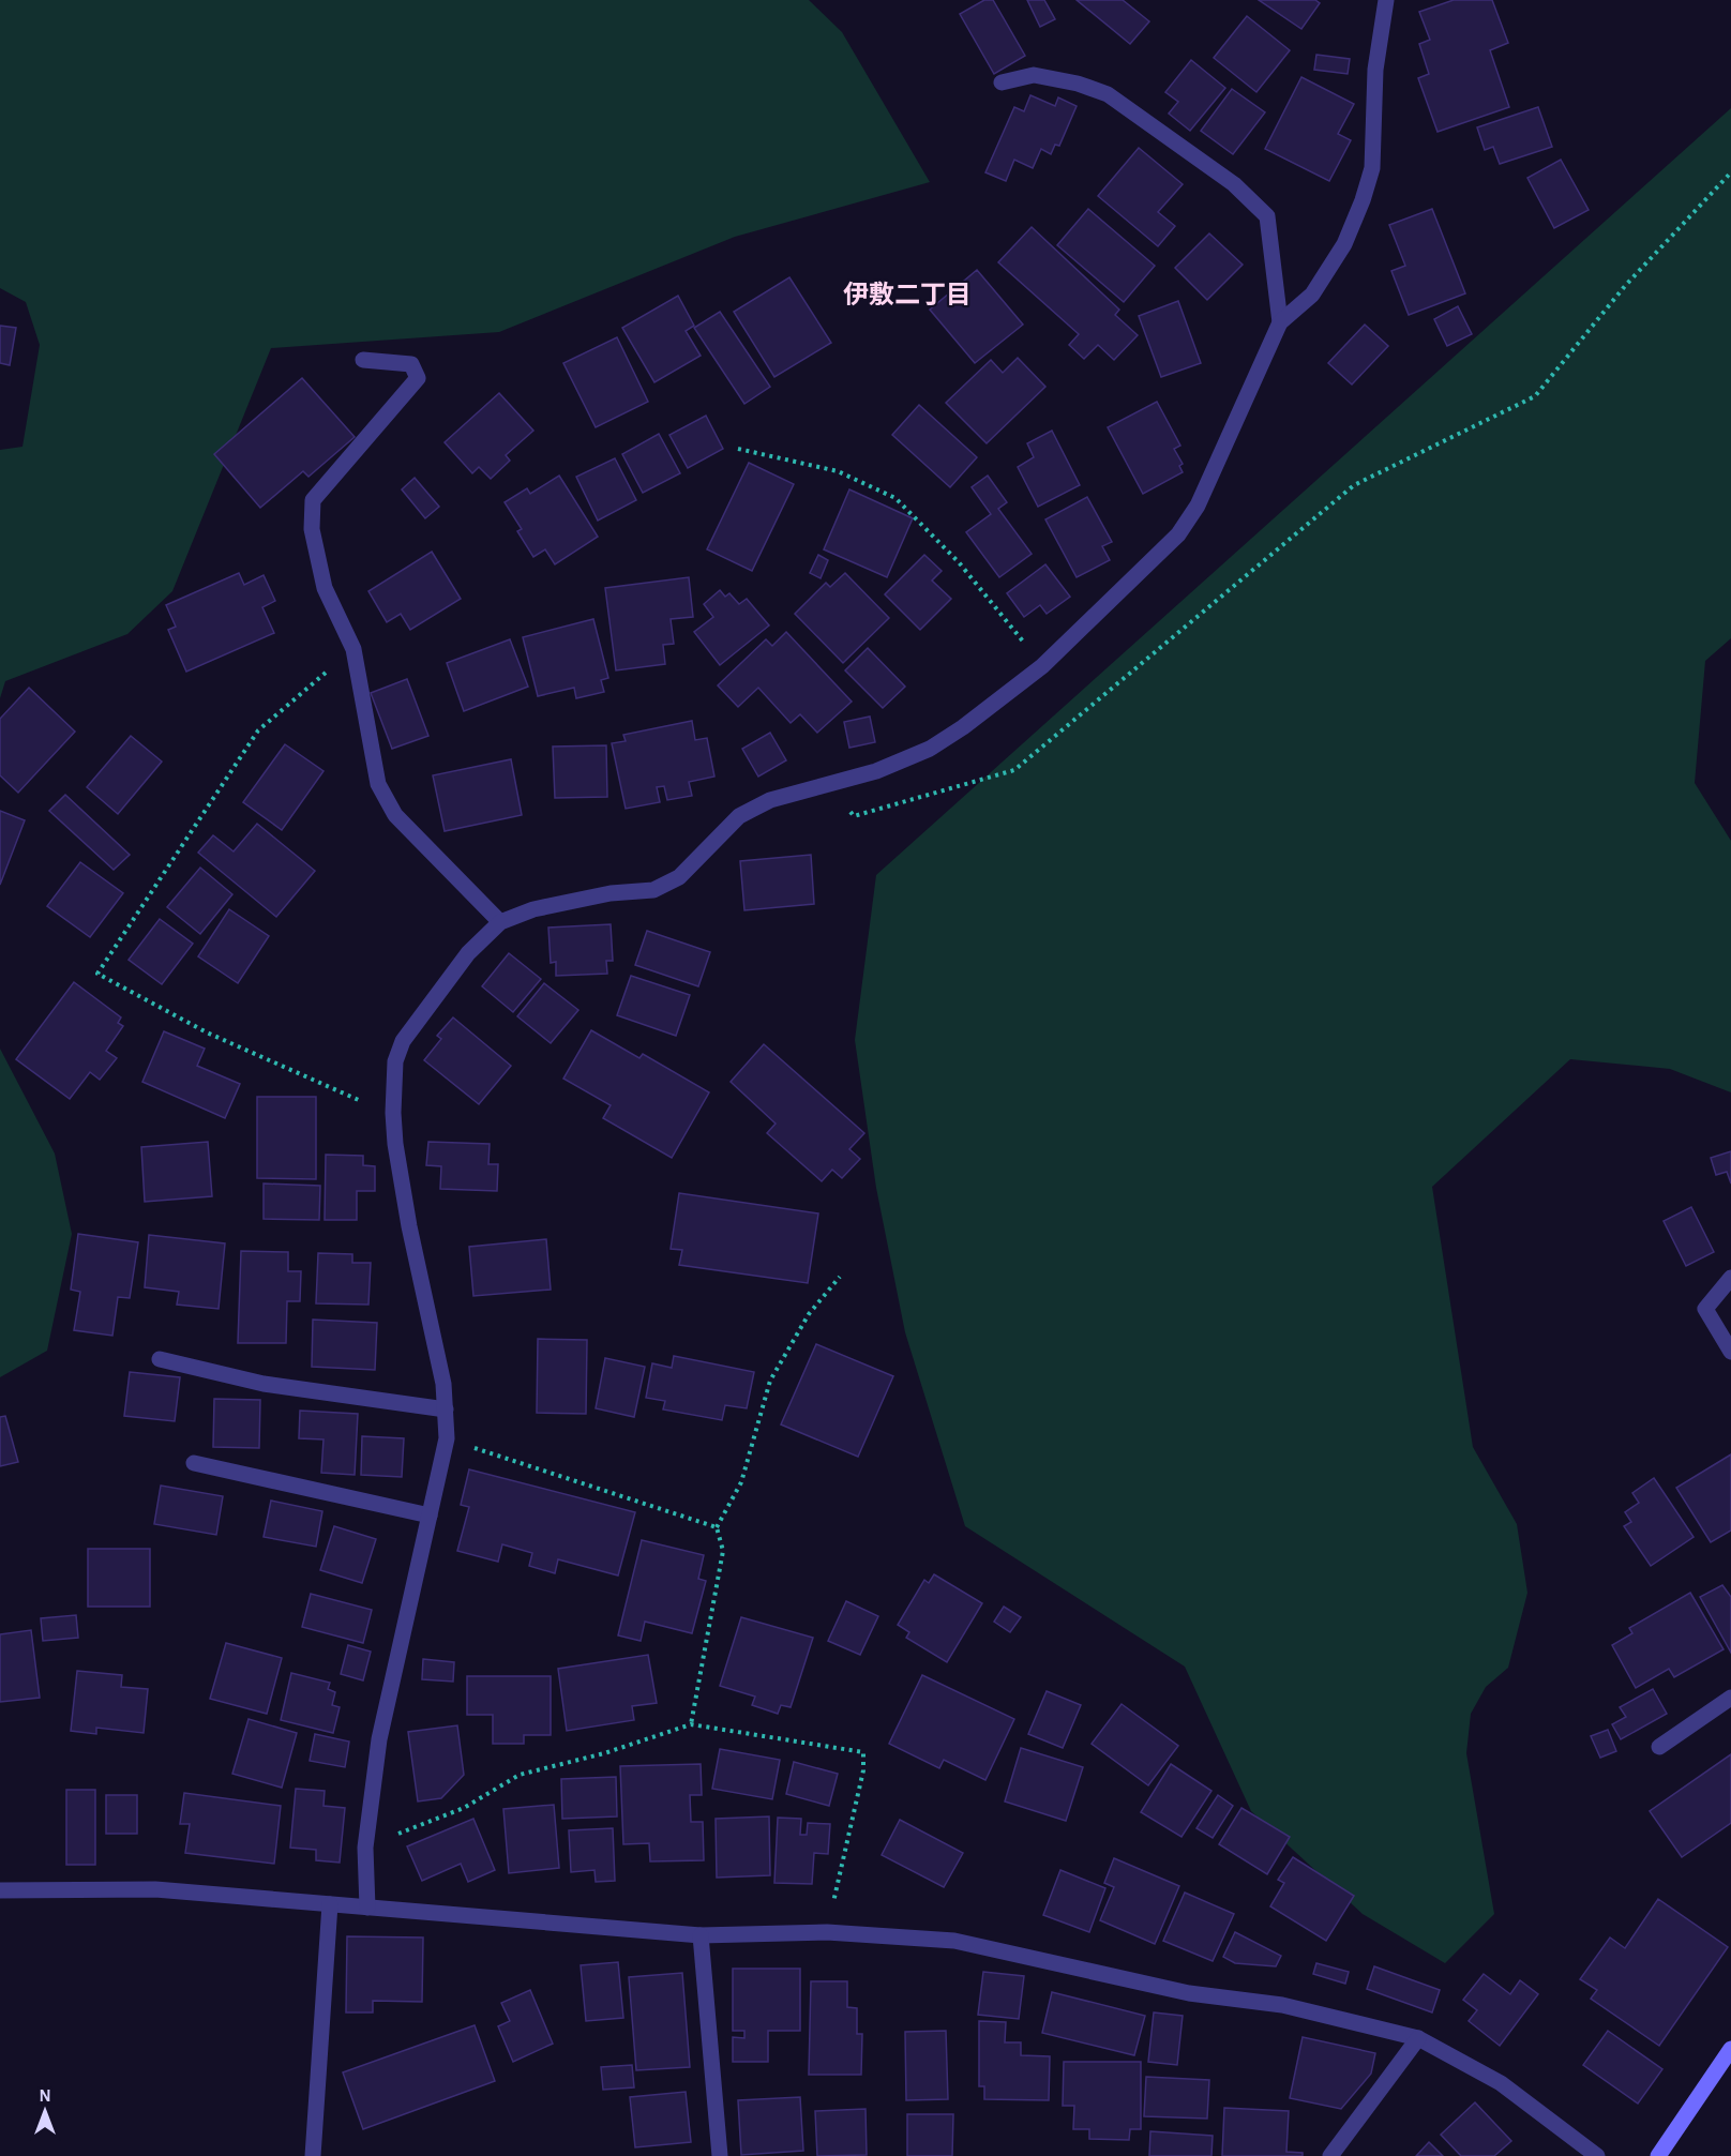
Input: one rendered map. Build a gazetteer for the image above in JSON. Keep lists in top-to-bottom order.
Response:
{
  "districts": ["伊敷二丁目"],
  "north": "top"
}
